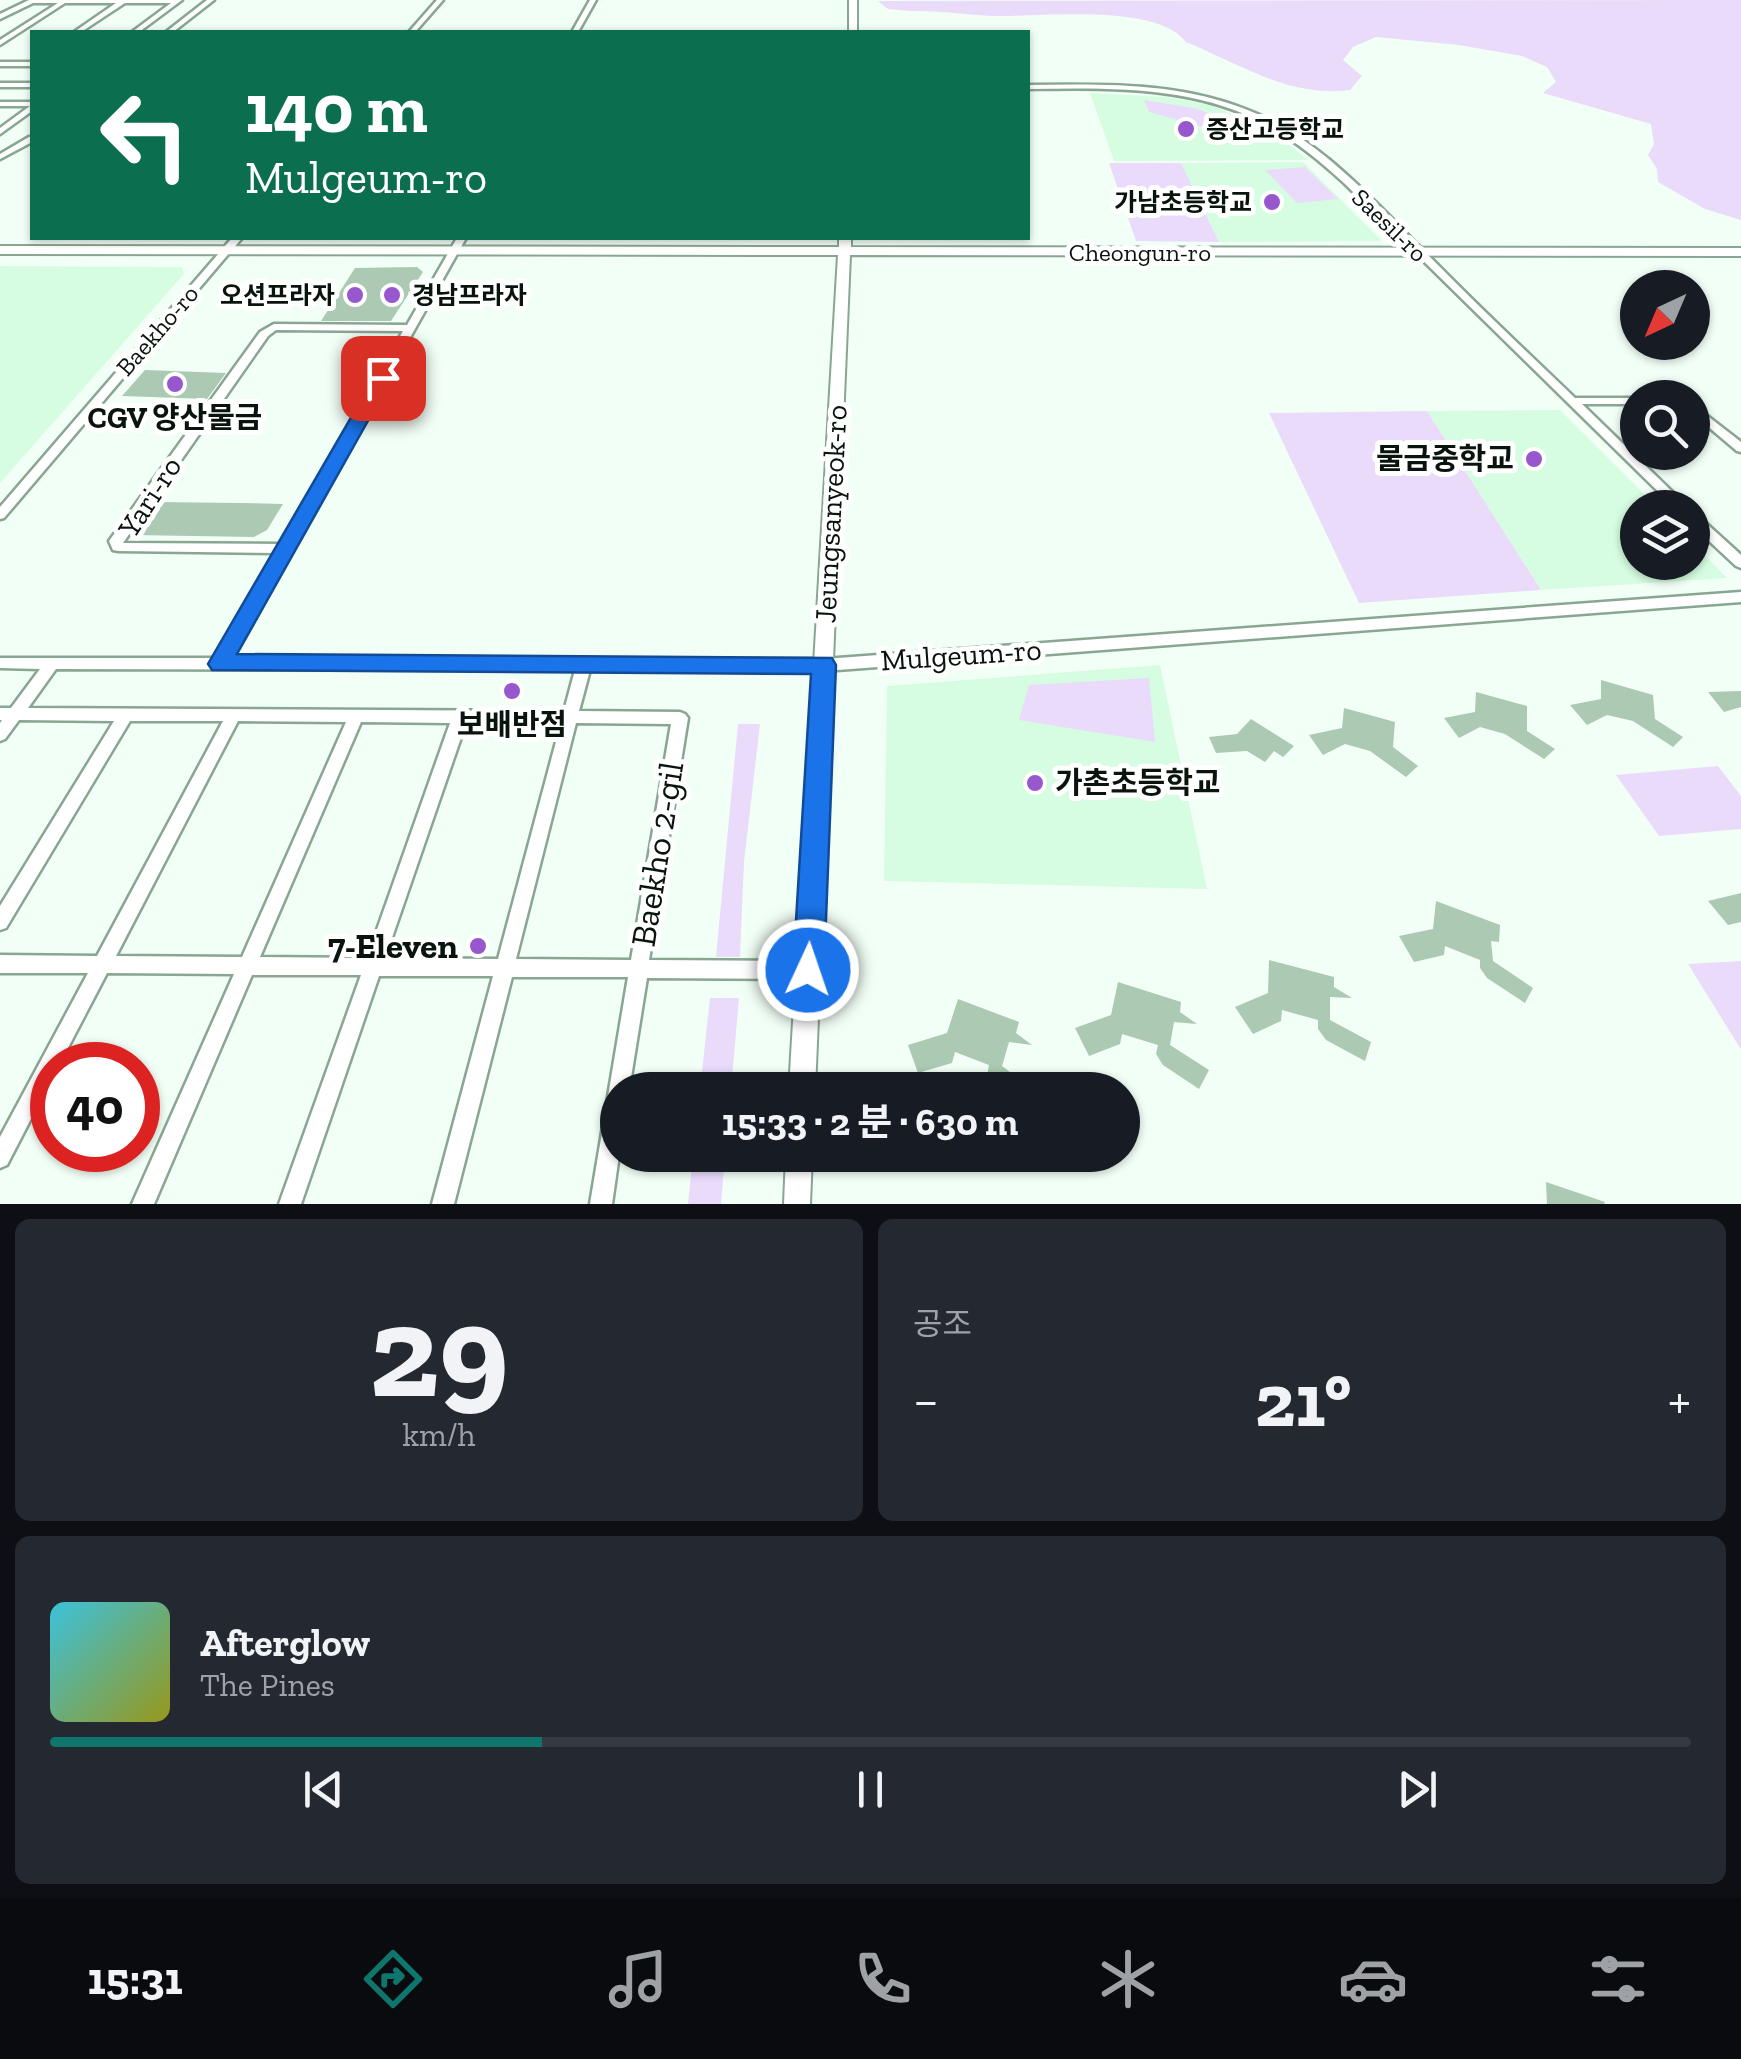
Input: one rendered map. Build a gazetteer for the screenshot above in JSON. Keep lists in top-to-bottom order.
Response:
{
  "streets": {
    "street": [
      "Saesil-ro",
      "Cheongun-ro",
      "Baekho-ro",
      "Yari-ro",
      "Jeungsanyeok-ro",
      "Mulgeum-ro",
      "Baekho 2-gil"
    ]
  },
  "crossings": [
    ["Saesil-ro", "Cheongun-ro"],
    ["Cheongun-ro", "Baekho-ro"],
    ["Cheongun-ro", "Jeungsanyeok-ro"],
    ["Jeungsanyeok-ro", "Mulgeum-ro"]
  ],
  "places": [
    "증산고등학교",
    "가남초등학교",
    "오션프라자",
    "경남프라자",
    "CGV 양산물금",
    "물금중학교",
    "보배반점",
    "가촌초등학교",
    "7-Eleven"
  ],
  "north": "bottom left",
  "page": {
    "turn": ["140 m", "Mulgeum-ro"],
    "limit": "40",
    "trip": "15:33 · 2 분 · 630 m",
    "tile": [
      ["29", "km/h"],
      "공조"
    ],
    "heat": ["−", "21°", "+"],
    "song": ["Afterglow", "The Pines"],
    "tabs": "15:31"
  }
}
